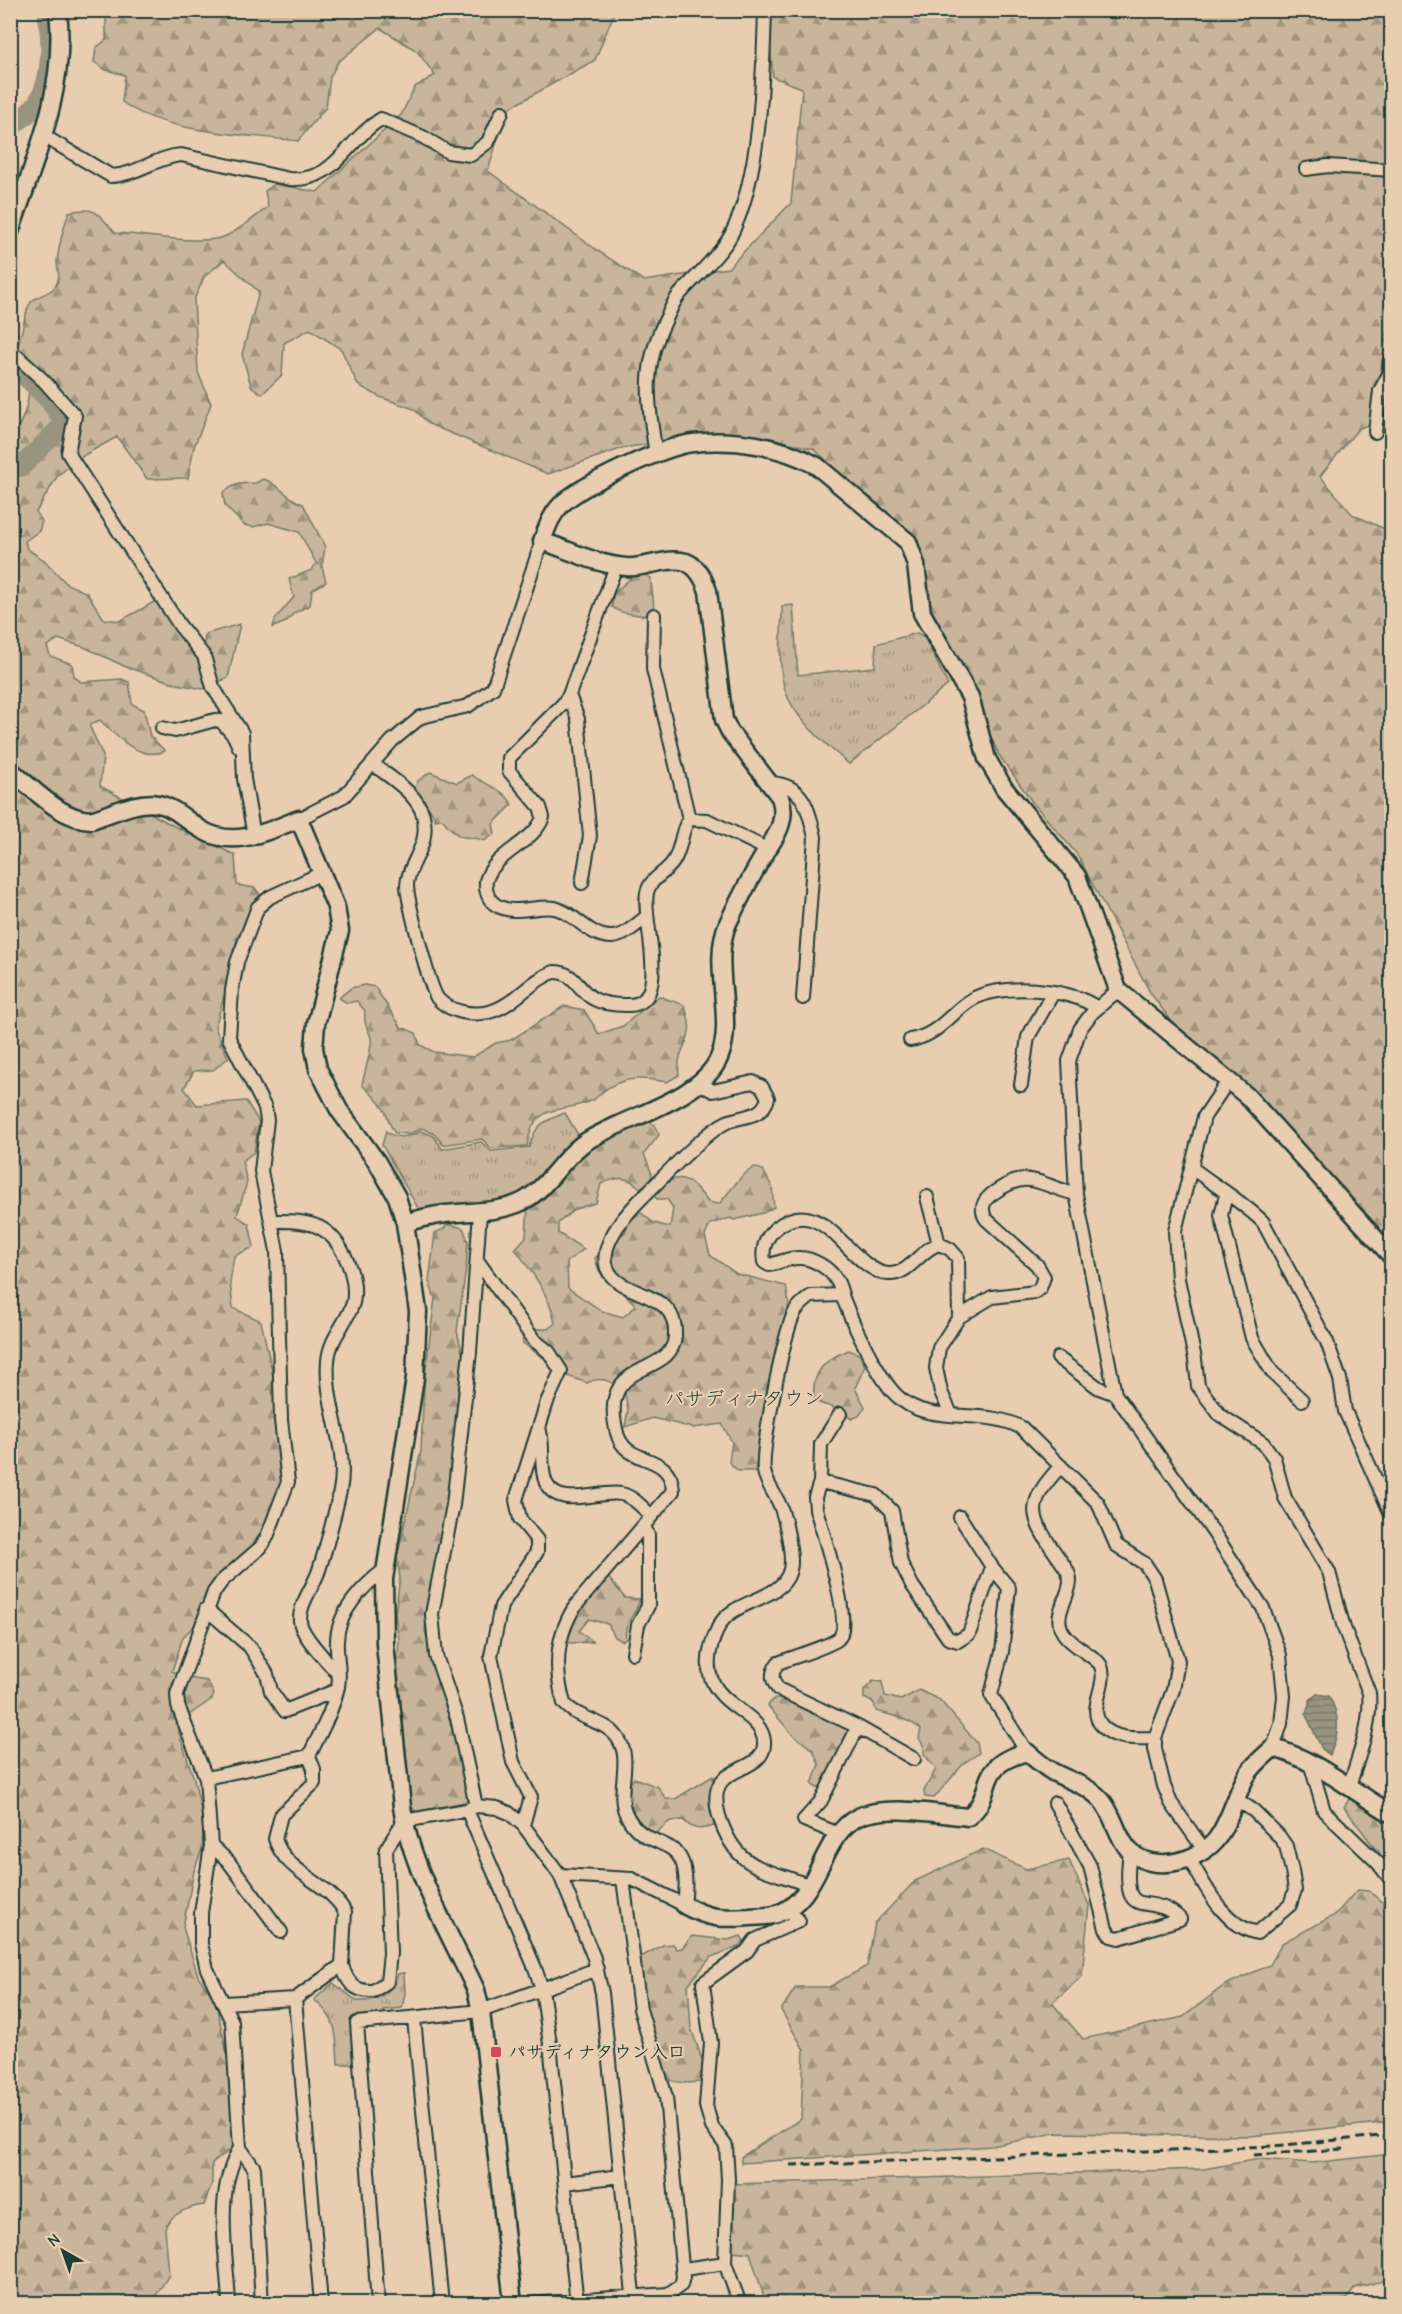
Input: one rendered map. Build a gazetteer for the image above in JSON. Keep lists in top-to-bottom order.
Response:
{
  "districts": ["パサディナタウン"],
  "places": {
    "transit": ["パサディナタウン入口"]
  },
  "north": "top left"
}
